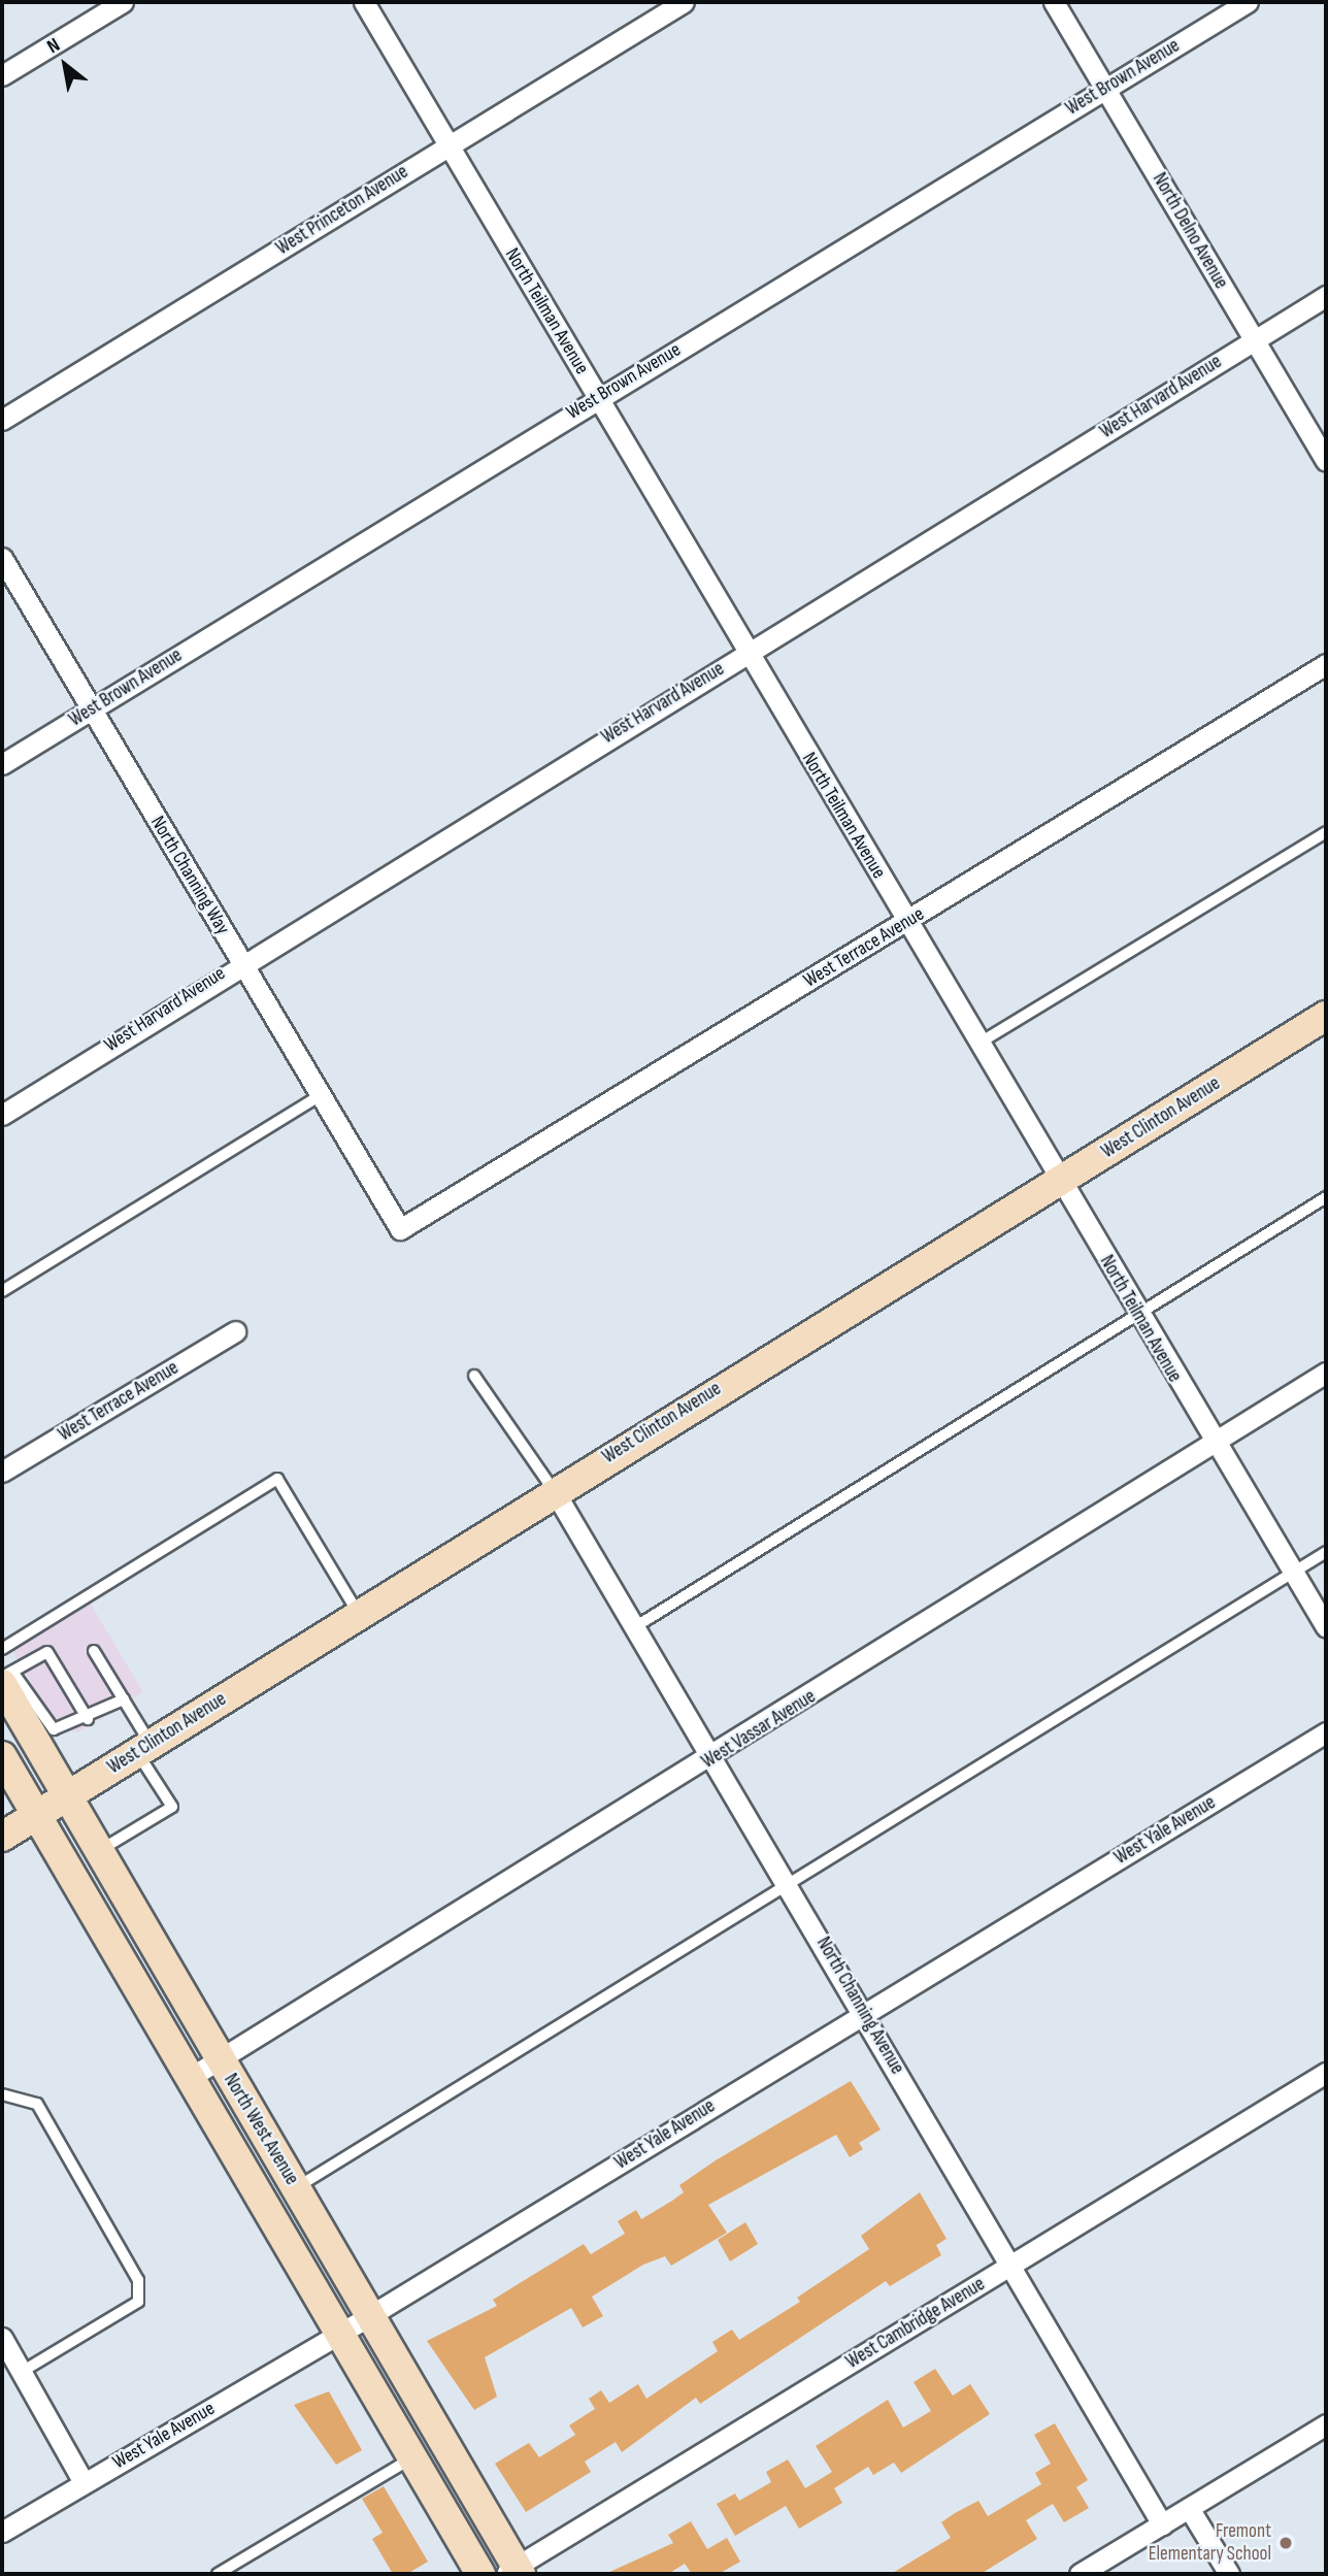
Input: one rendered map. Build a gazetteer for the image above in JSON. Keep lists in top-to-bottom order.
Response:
{
  "streets": {
    "main road": ["West Clinton Avenue", "North West Avenue"],
    "street": [
      "West Brown Avenue",
      "West Princeton Avenue",
      "North Delno Avenue",
      "North Teilman Avenue",
      "West Harvard Avenue",
      "North Channing Way",
      "West Terrace Avenue",
      "West Vassar Avenue",
      "West Yale Avenue",
      "North Channing Avenue",
      "West Cambridge Avenue"
    ]
  },
  "crossings": [
    ["West Brown Avenue", "North Delno Avenue"],
    ["West Brown Avenue", "North Teilman Avenue"],
    ["West Brown Avenue", "North Channing Way"],
    ["West Princeton Avenue", "North Teilman Avenue"],
    ["North Delno Avenue", "West Harvard Avenue"],
    ["North Teilman Avenue", "West Harvard Avenue"],
    ["North Teilman Avenue", "West Terrace Avenue"],
    ["North Teilman Avenue", "West Clinton Avenue"],
    ["North Teilman Avenue", "West Vassar Avenue"],
    ["West Harvard Avenue", "North Channing Way"],
    ["North Channing Way", "West Terrace Avenue"],
    ["West Clinton Avenue", "North Channing Avenue"],
    ["West Clinton Avenue", "North West Avenue"],
    ["West Vassar Avenue", "North Channing Avenue"],
    ["West Vassar Avenue", "North West Avenue"],
    ["West Yale Avenue", "North Channing Avenue"],
    ["West Yale Avenue", "North West Avenue"],
    ["North Channing Avenue", "West Cambridge Avenue"],
    ["North West Avenue", "West Cambridge Avenue"]
  ],
  "places": ["Fremont Elementary School"],
  "north": "top left"
}
